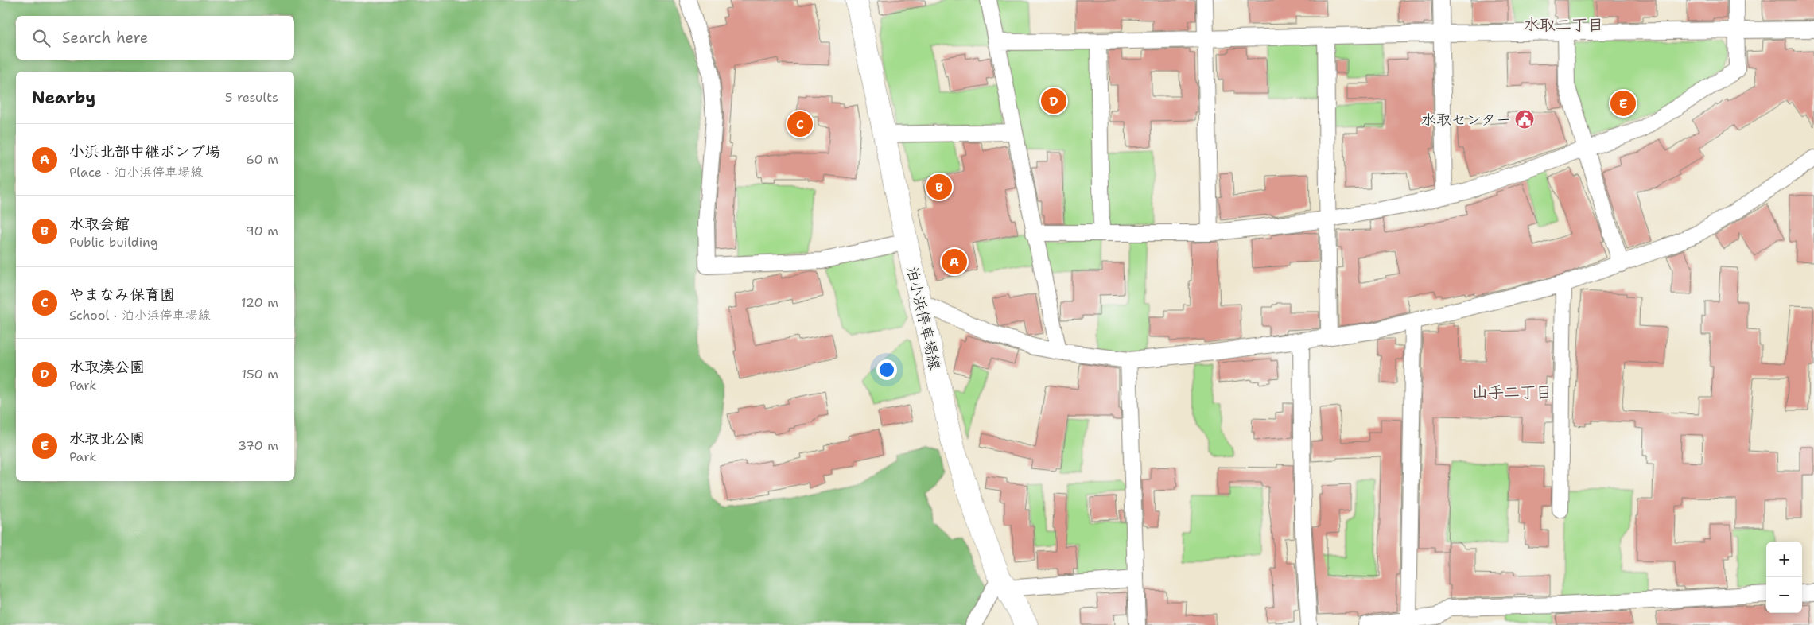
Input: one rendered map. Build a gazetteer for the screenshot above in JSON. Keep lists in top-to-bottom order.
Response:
{
  "streets": {
    "main road": ["泊小浜停車場線"]
  },
  "districts": ["水取二丁目", "山手二丁目"],
  "places": {
    "public building": ["水取センター"]
  },
  "page": {
    "search": "Search here",
    "heading": ["Nearby", "5 results"],
    "pins": [
      "D",
      "E",
      "C",
      "B",
      "A"
    ],
    "list": [
      {
        "mark": "A",
        "name": "小浜北部中継ポンプ場",
        "note": "Place · 泊小浜停車場線",
        "value": "60 m"
      },
      {
        "mark": "B",
        "name": "水取会館",
        "note": "Public building",
        "value": "90 m"
      },
      {
        "mark": "C",
        "name": "やまなみ保育園",
        "note": "School · 泊小浜停車場線",
        "value": "120 m"
      },
      {
        "mark": "D",
        "name": "水取湊公園",
        "note": "Park",
        "value": "150 m"
      },
      {
        "mark": "E",
        "name": "水取北公園",
        "note": "Park",
        "value": "370 m"
      }
    ],
    "map_buttons": ["+", "−"]
  }
}
